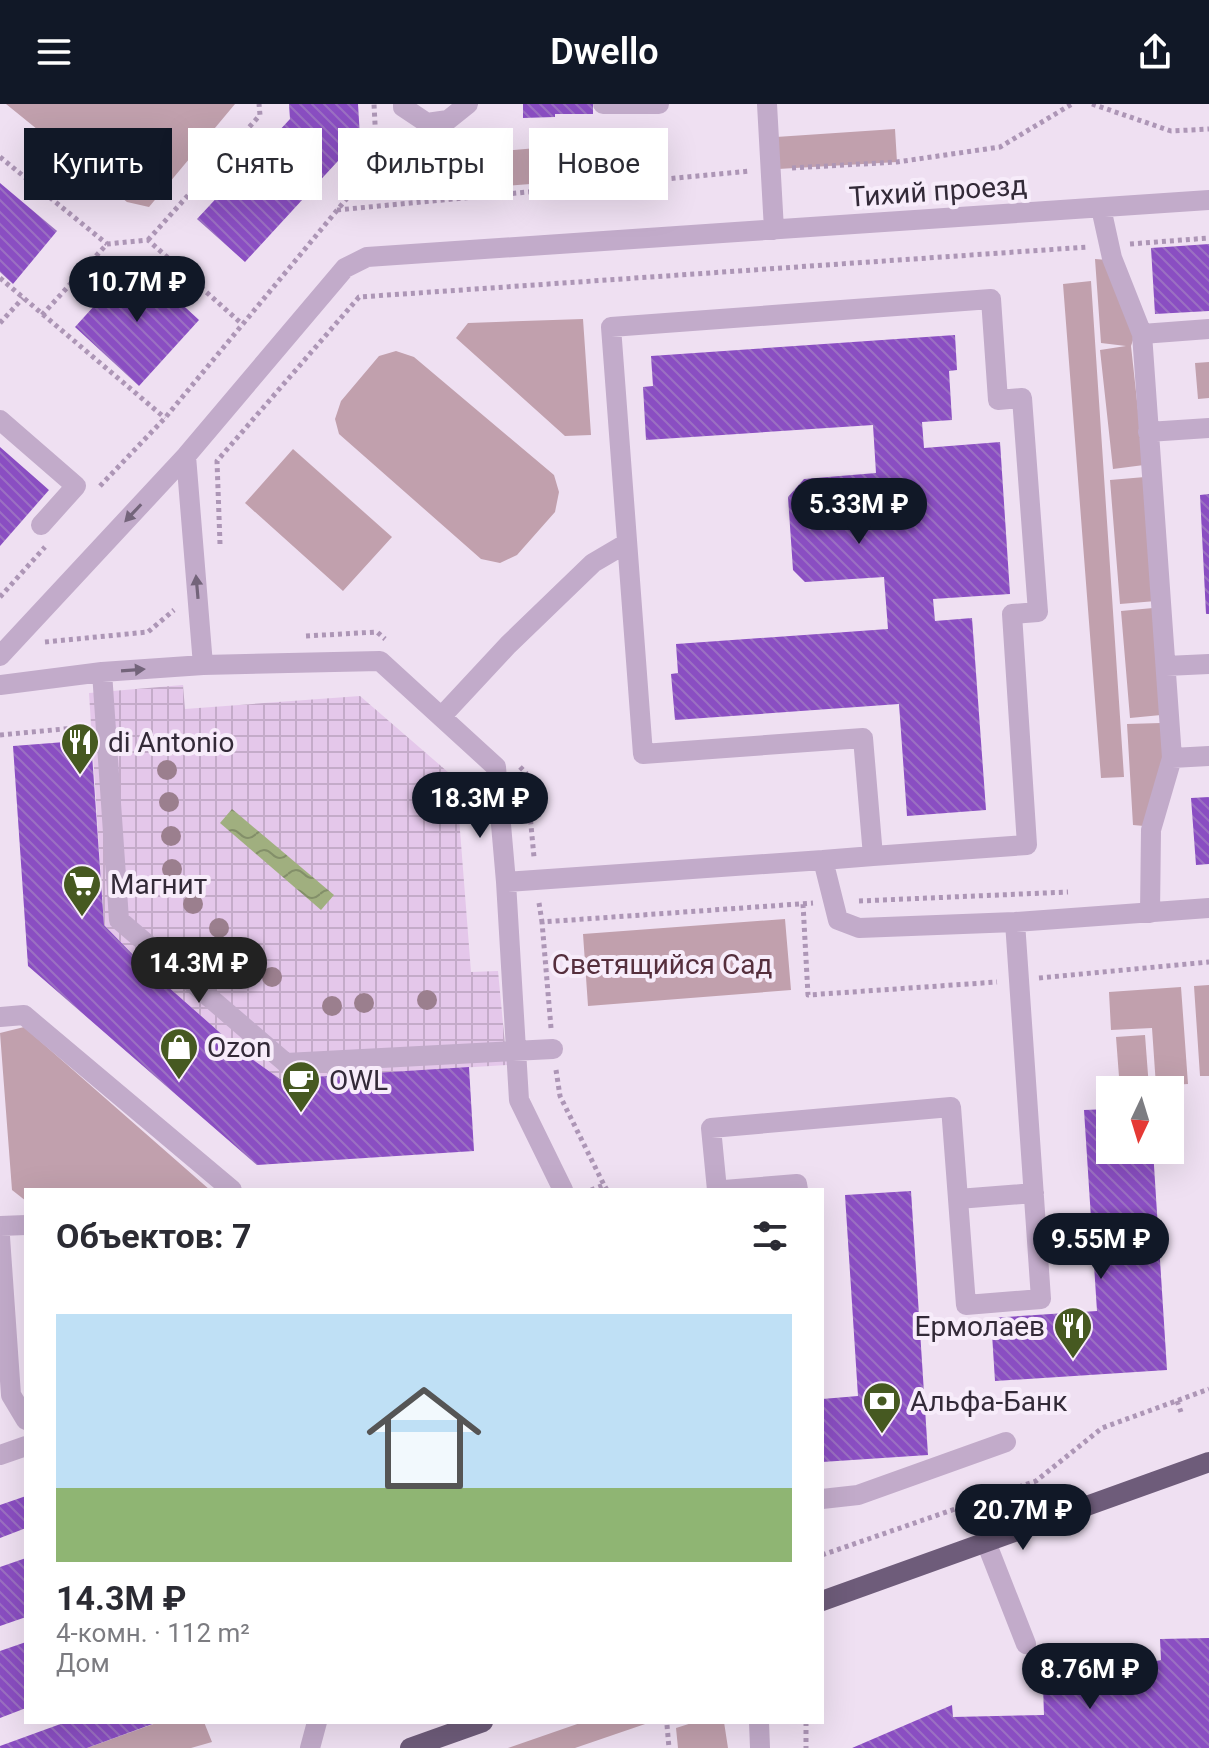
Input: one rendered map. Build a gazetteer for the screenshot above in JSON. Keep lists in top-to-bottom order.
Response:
{
  "streets": {
    "street": ["Тихий проезд"]
  },
  "parks": ["Светящийся Сад"],
  "places": {
    "restaurant": ["di Antonio", "Ермолаев"],
    "supermarket": ["Магнит"],
    "shop": ["Ozon"],
    "cafe": ["OWL"],
    "bank": ["Альфа-Банк"]
  },
  "north": "bottom",
  "page": {
    "header": "Dwello",
    "chip": [
      "Купить",
      "Снять",
      "Фильтры",
      "Новое"
    ],
    "price": [
      "10.7M ₽",
      "5.33M ₽",
      "18.3M ₽",
      "14.3M ₽",
      "9.55M ₽",
      "20.7M ₽",
      "8.76M ₽"
    ],
    "heading": "Объектов: 7",
    "list": [
      {
        "name": "14.3M ₽",
        "note": "4-комн. · 112 m² · Дом"
      }
    ]
  }
}
